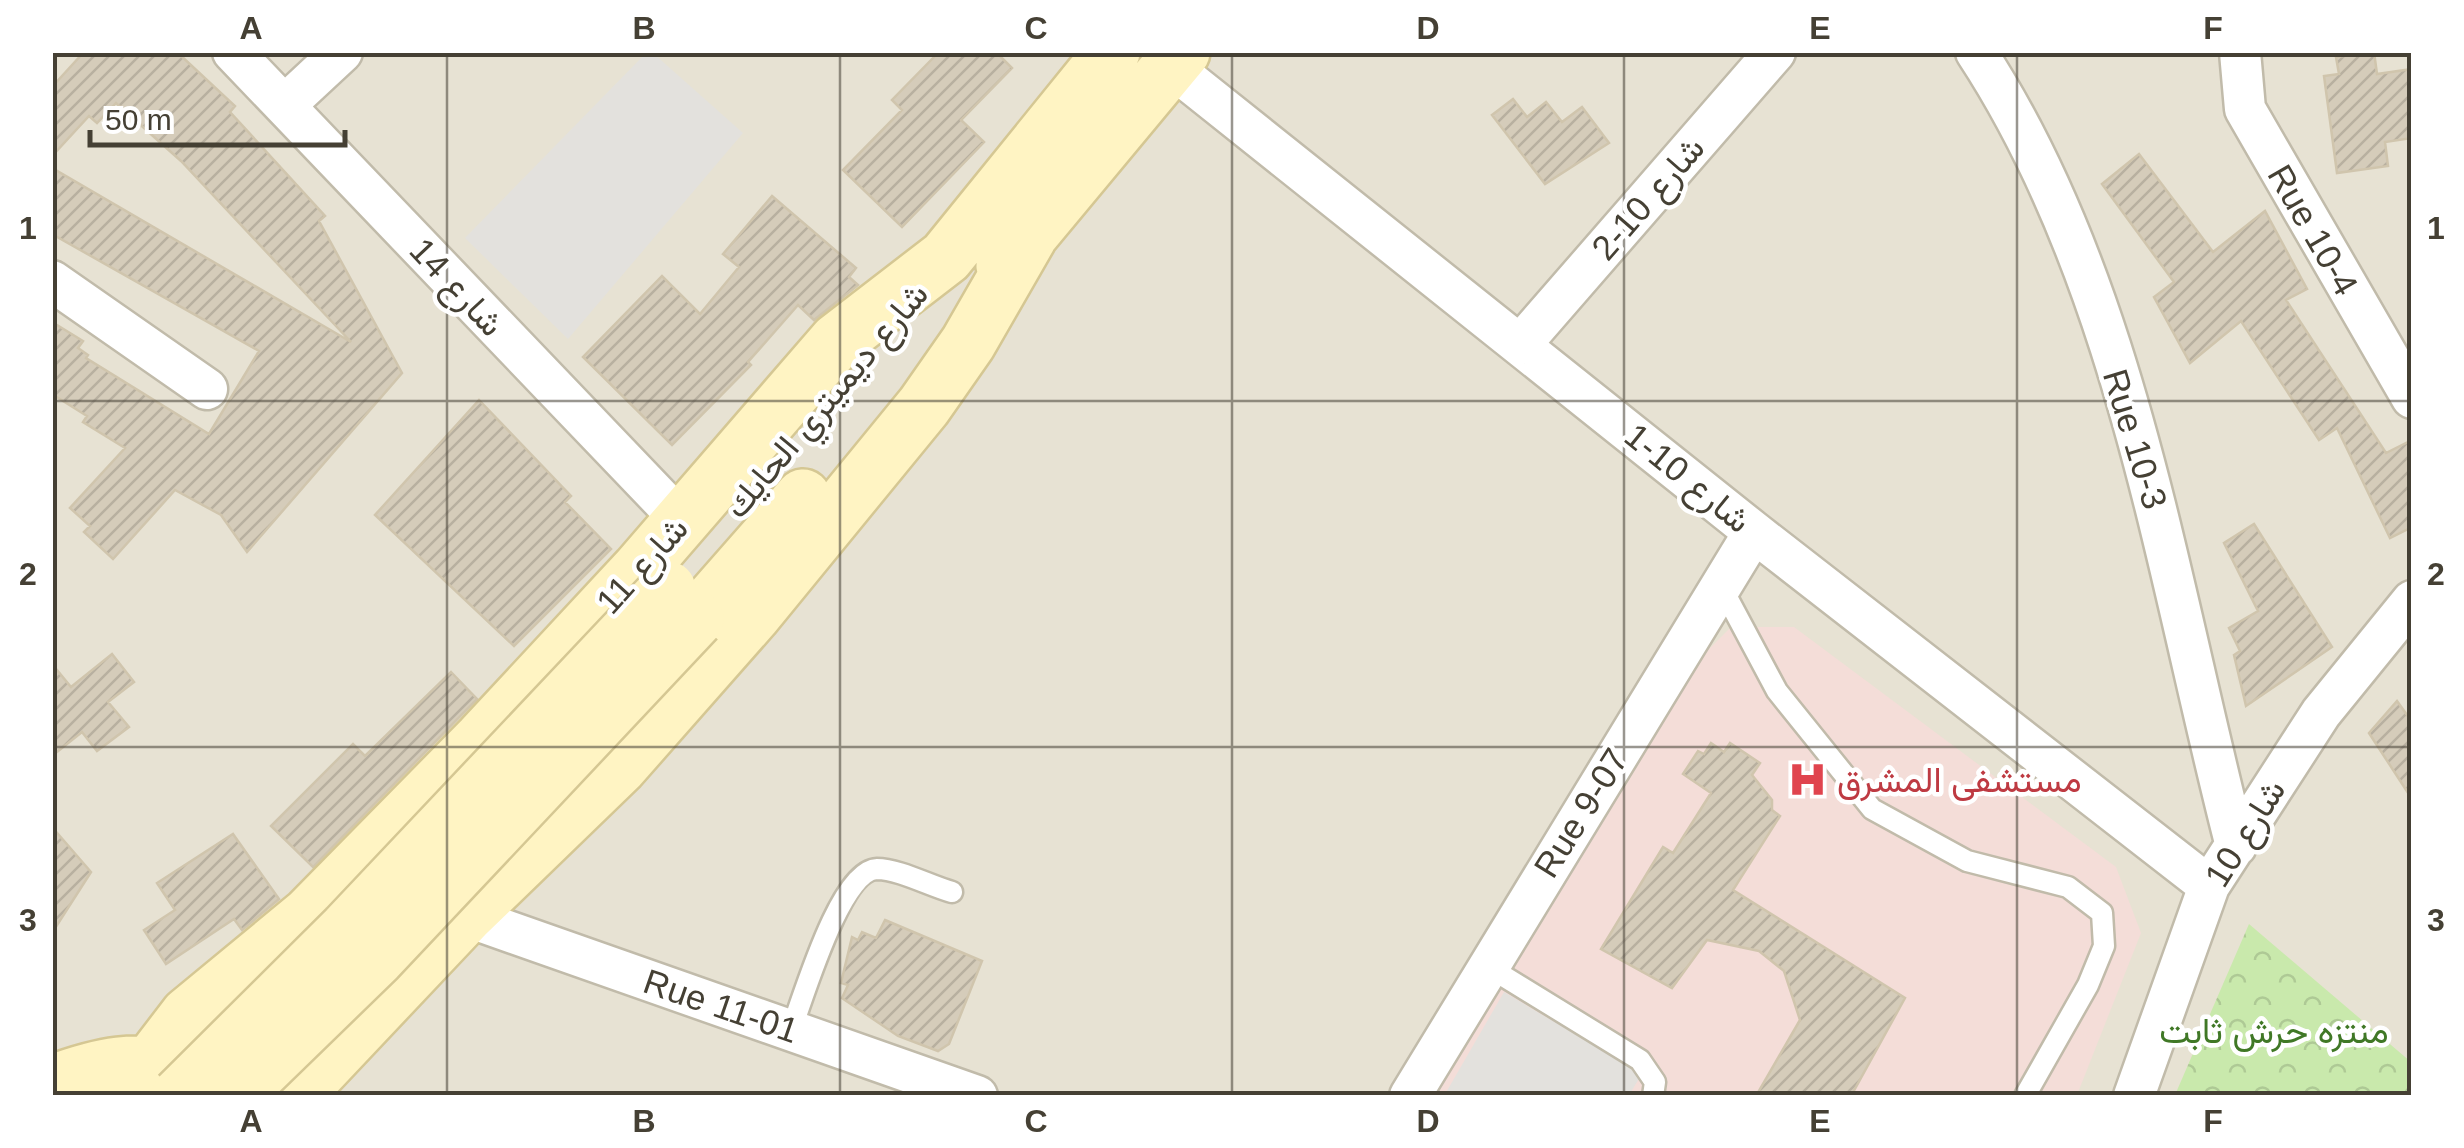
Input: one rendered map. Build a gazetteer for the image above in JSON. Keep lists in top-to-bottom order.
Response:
{
  "streets": {
    "main road": ["شارع ديميتري الحايك", "شارع 11"],
    "street": [
      "شارع 10-2",
      "Rue 10-4",
      "شارع 14",
      "Rue 10-3",
      "شارع 10-1",
      "Rue 9-07",
      "شارع 10",
      "Rue 11-01"
    ]
  },
  "crossings": [
    ["شارع 10-2", "شارع 10-1"],
    ["شارع 14", "شارع 11"],
    ["شارع ديميتري الحايك", "شارع 11"],
    ["Rue 10-3", "شارع 10"],
    ["شارع 10-1", "Rue 9-07"],
    ["شارع 10-1", "شارع 10"]
  ],
  "parks": ["منتزه حرش ثابت"],
  "places": {
    "hospital": ["مستشفى المشرق"]
  },
  "scale_bar": "50 m",
  "grid": {
    "columns": [
      "A",
      "B",
      "C",
      "D",
      "E",
      "F"
    ],
    "rows": ["1", "2", "3"]
  }
}
